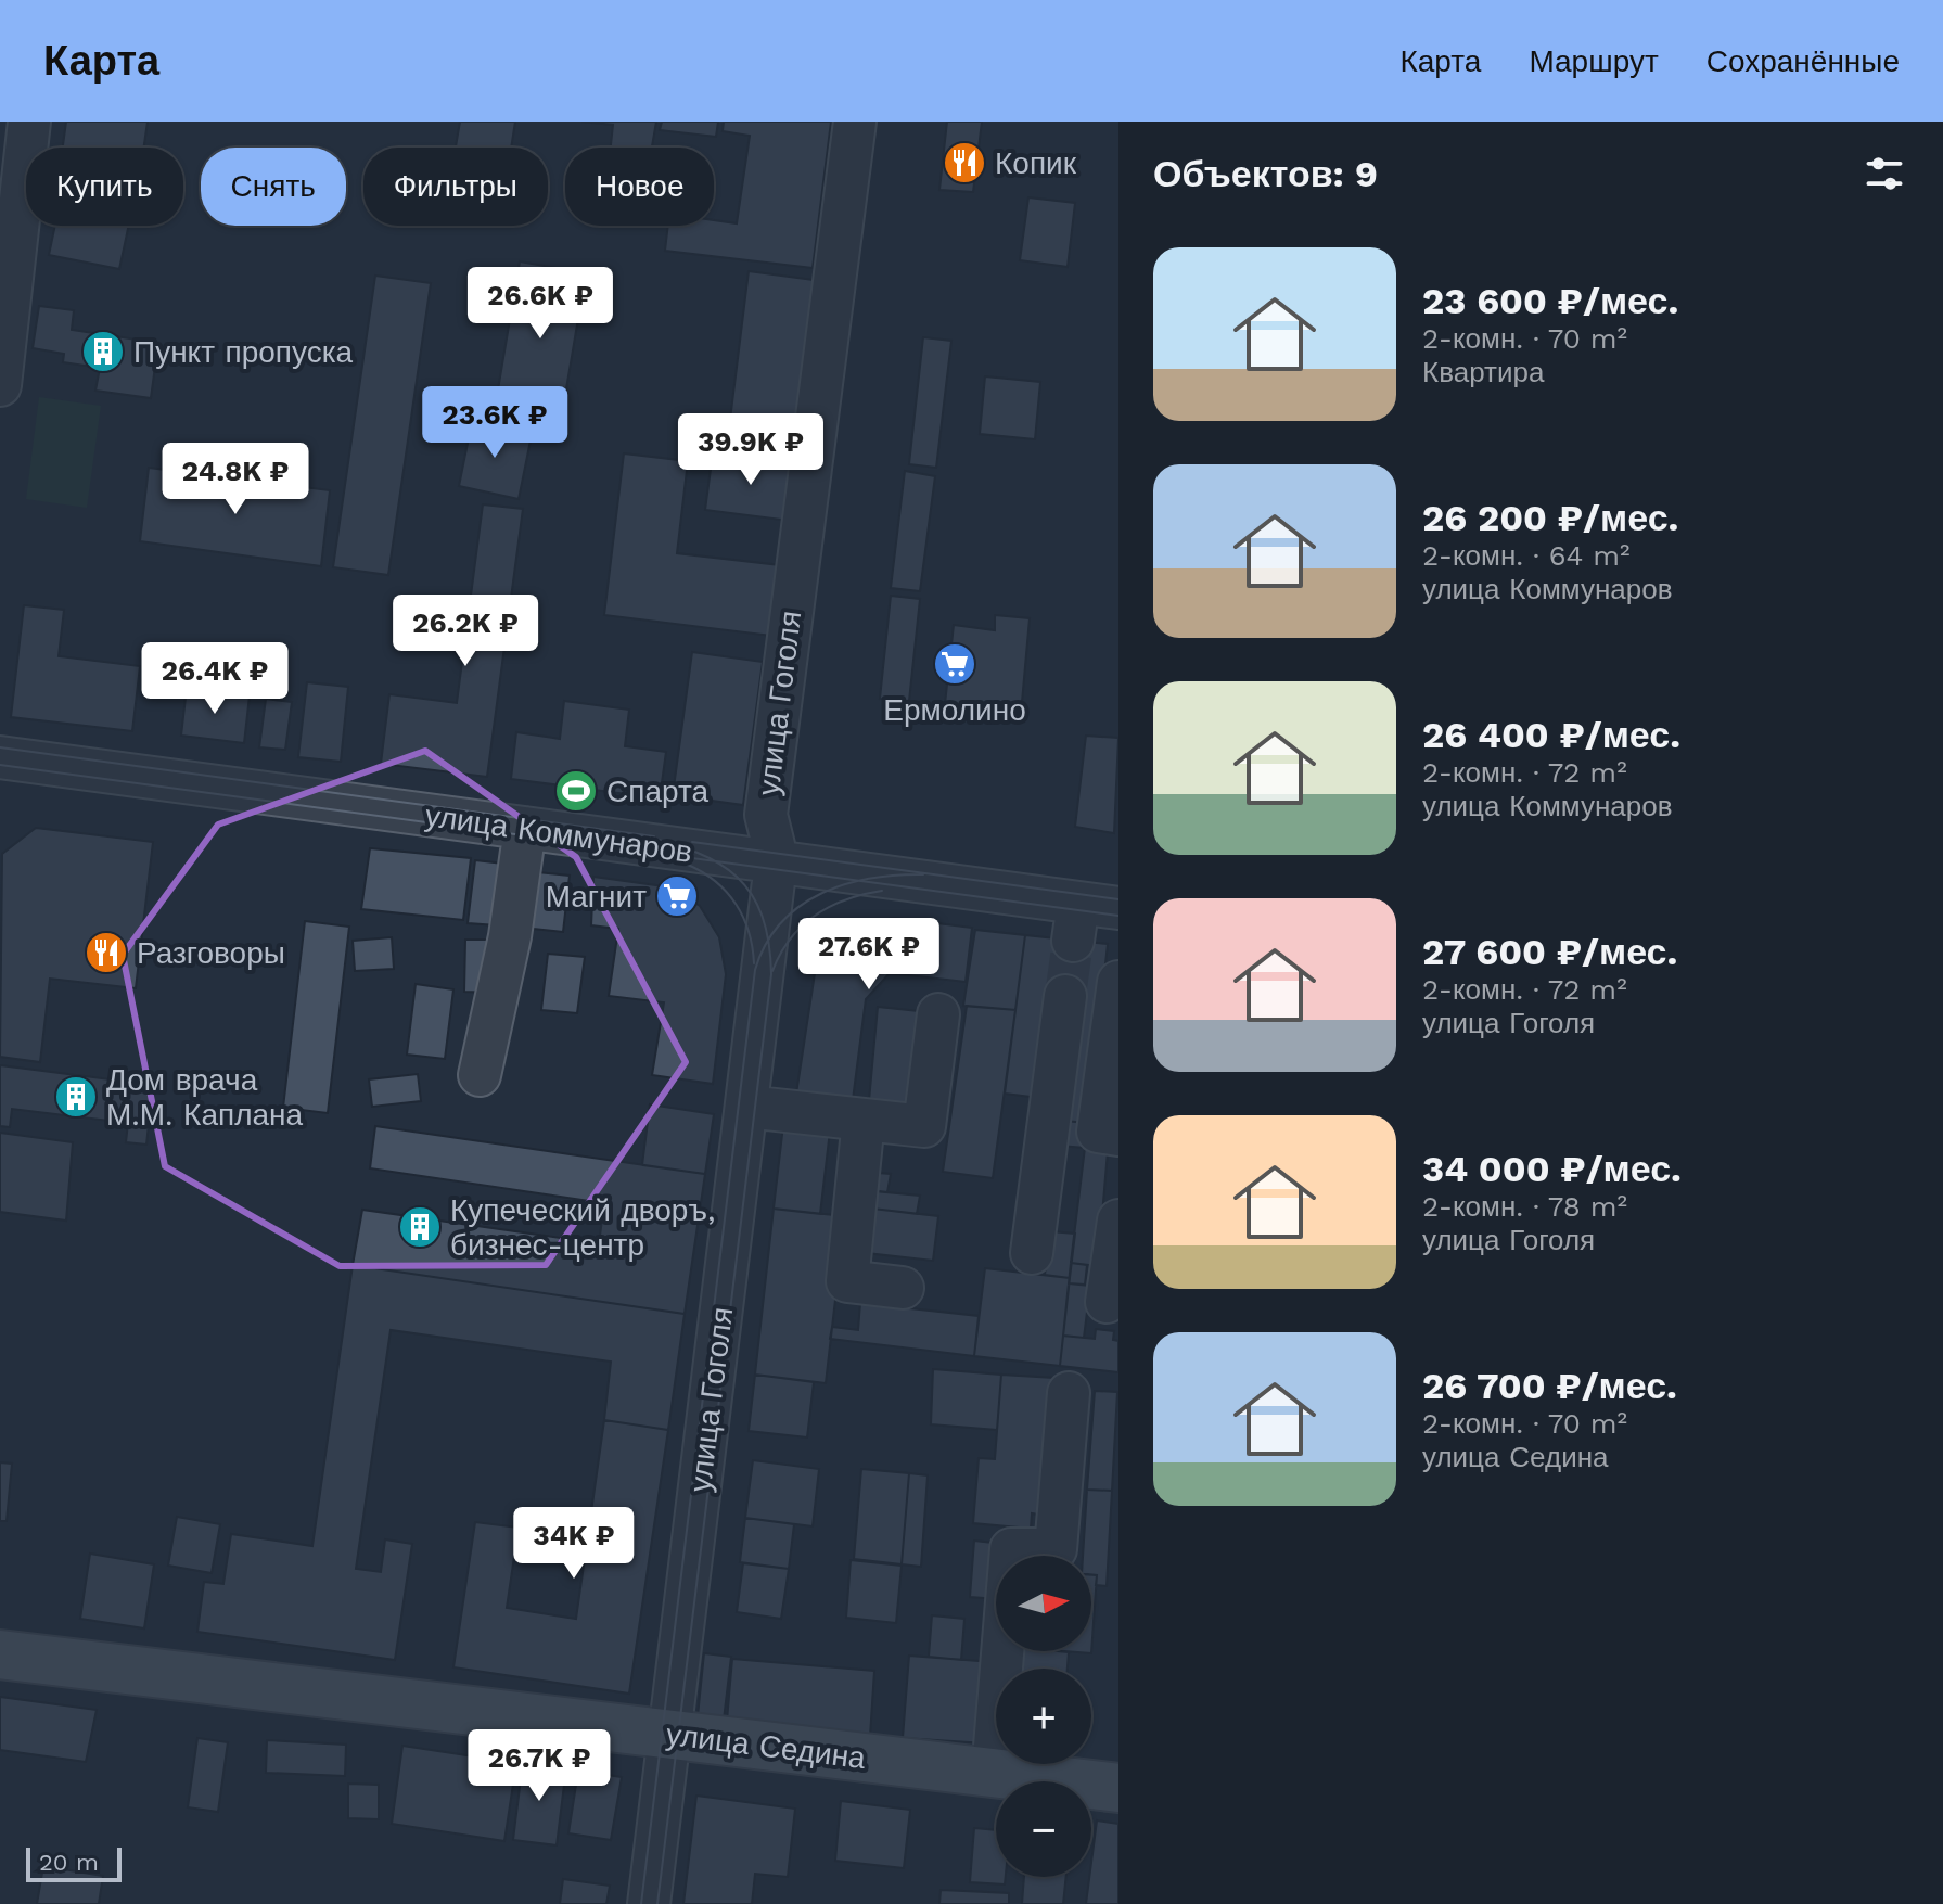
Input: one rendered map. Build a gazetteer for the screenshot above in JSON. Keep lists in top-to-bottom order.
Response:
{
  "streets": {
    "main road": ["улица Седина"],
    "street": ["улица Гоголя", "улица Коммунаров"]
  },
  "crossings": [
    ["улица Гоголя", "улица Коммунаров"],
    ["улица Гоголя", "улица Седина"]
  ],
  "places": {
    "restaurant": ["Копик", "Разговоры"],
    "building": ["Пункт пропуска", "Дом врача М.М. Каплана", "Купеческий дворъ, бизнес-центр"],
    "supermarket": ["Ермолино", "Магнит"],
    "sports": ["Спарта"]
  },
  "scale_bar": "20 m",
  "north": "right",
  "page": {
    "header": "Карта",
    "nav": ["Карта", "Маршрут", "Сохранённые"],
    "heading": "Объектов: 9",
    "chip": [
      "Купить",
      "Снять",
      "Фильтры",
      "Новое"
    ],
    "list": [
      {
        "name": "23 600 ₽/мес.",
        "note": "2-комн. · 70 m² · Квартира"
      },
      {
        "name": "26 200 ₽/мес.",
        "note": "2-комн. · 64 m² · улица Коммунаров"
      },
      {
        "name": "26 400 ₽/мес.",
        "note": "2-комн. · 72 m² · улица Коммунаров"
      },
      {
        "name": "27 600 ₽/мес.",
        "note": "2-комн. · 72 m² · улица Гоголя"
      },
      {
        "name": "34 000 ₽/мес.",
        "note": "2-комн. · 78 m² · улица Гоголя"
      },
      {
        "name": "26 700 ₽/мес.",
        "note": "2-комн. · 70 m² · улица Седина"
      }
    ],
    "price": [
      "26.6K ₽",
      "23.6K ₽",
      "39.9K ₽",
      "24.8K ₽",
      "26.2K ₽",
      "26.4K ₽",
      "27.6K ₽",
      "34K ₽",
      "26.7K ₽"
    ],
    "map_buttons": ["+", "−"],
    "scale": "20 m"
  }
}
